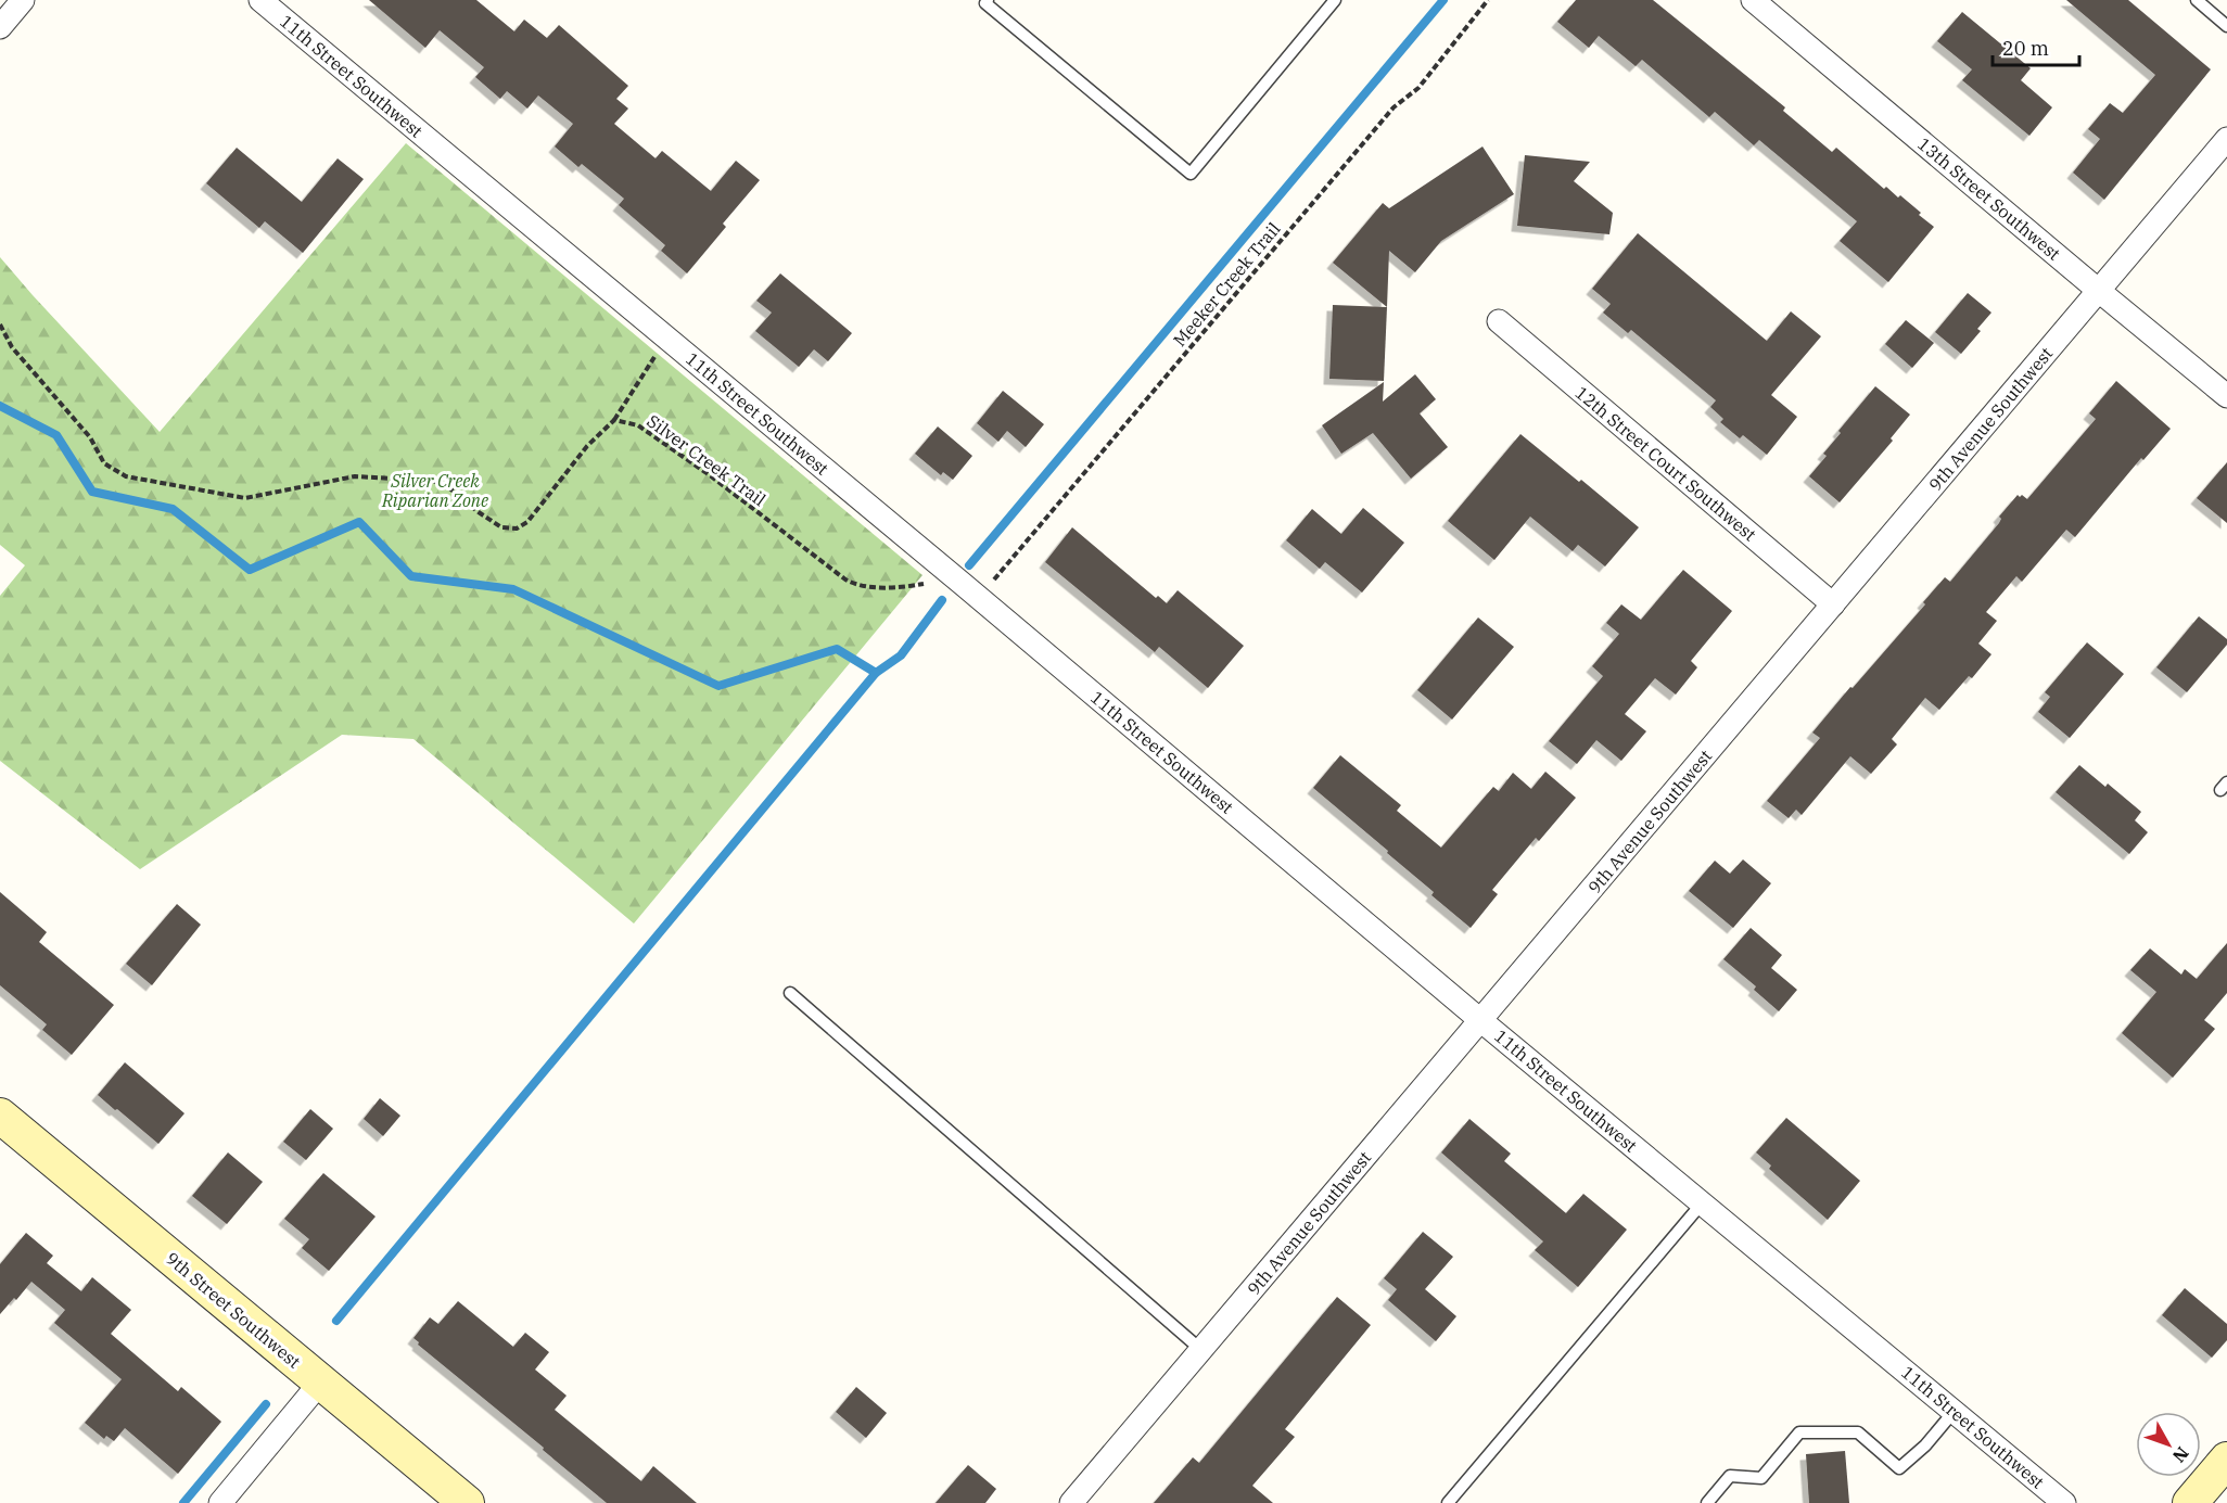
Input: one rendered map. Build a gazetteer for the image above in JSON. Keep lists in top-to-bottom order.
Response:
{
  "streets": {
    "street": [
      "11th Street Southwest",
      "13th Street Southwest",
      "9th Avenue Southwest",
      "12th Street Court Southwest",
      "9th Street Southwest"
    ],
    "path": ["Meeker Creek Trail", "Silver Creek Trail"]
  },
  "crossings": [
    ["11th Street Southwest", "9th Avenue Southwest"],
    ["13th Street Southwest", "9th Avenue Southwest"],
    ["9th Avenue Southwest", "12th Street Court Southwest"]
  ],
  "parks": ["Silver Creek Riparian Zone"],
  "scale_bar": "20 m",
  "north": "bottom right"
}
